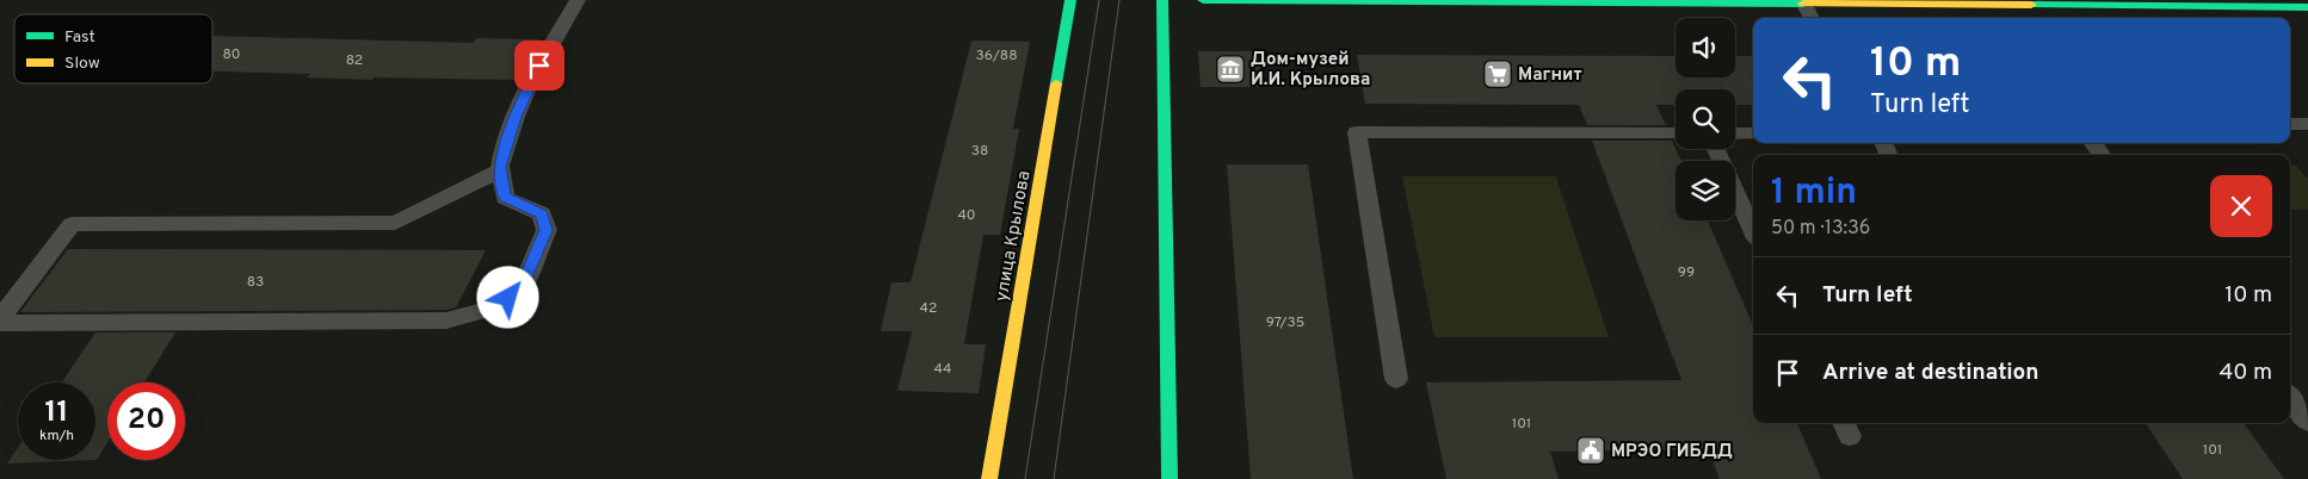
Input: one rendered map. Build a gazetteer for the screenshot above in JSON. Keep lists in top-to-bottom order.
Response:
{
  "streets": {
    "street": ["улица Крылова"]
  },
  "places": {
    "museum": ["Дом-музей И.И. Крылова"],
    "supermarket": ["Магнит"],
    "public building": ["МРЭО ГИБДД"]
  },
  "house_numbers": [
    "80",
    "36/88",
    "82",
    "38",
    "40",
    "99",
    "83",
    "42",
    "97/35",
    "44",
    "101",
    "101"
  ],
  "legend": ["Fast", "Slow"],
  "page": {
    "turn": ["10 m", "Turn left"],
    "heading": ["1 min", "50 m · 13:36"],
    "list": [
      {
        "name": "Turn left",
        "value": "10 m"
      },
      {
        "name": "Arrive at destination",
        "value": "40 m"
      }
    ],
    "speed": "11 km/h",
    "limit": "20"
  }
}
